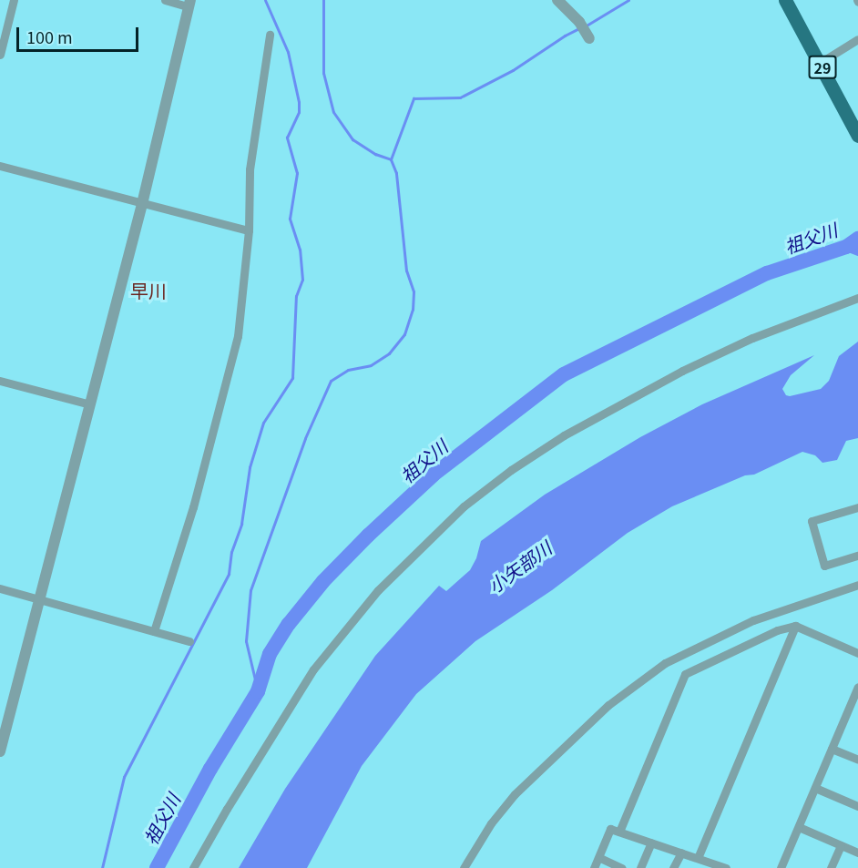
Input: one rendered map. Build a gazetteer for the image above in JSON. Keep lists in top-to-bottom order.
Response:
{
  "streets": {
    "main road": ["29"]
  },
  "districts": ["早川"],
  "water": ["祖父川", "小矢部川"],
  "scale_bar": "100 m"
}
